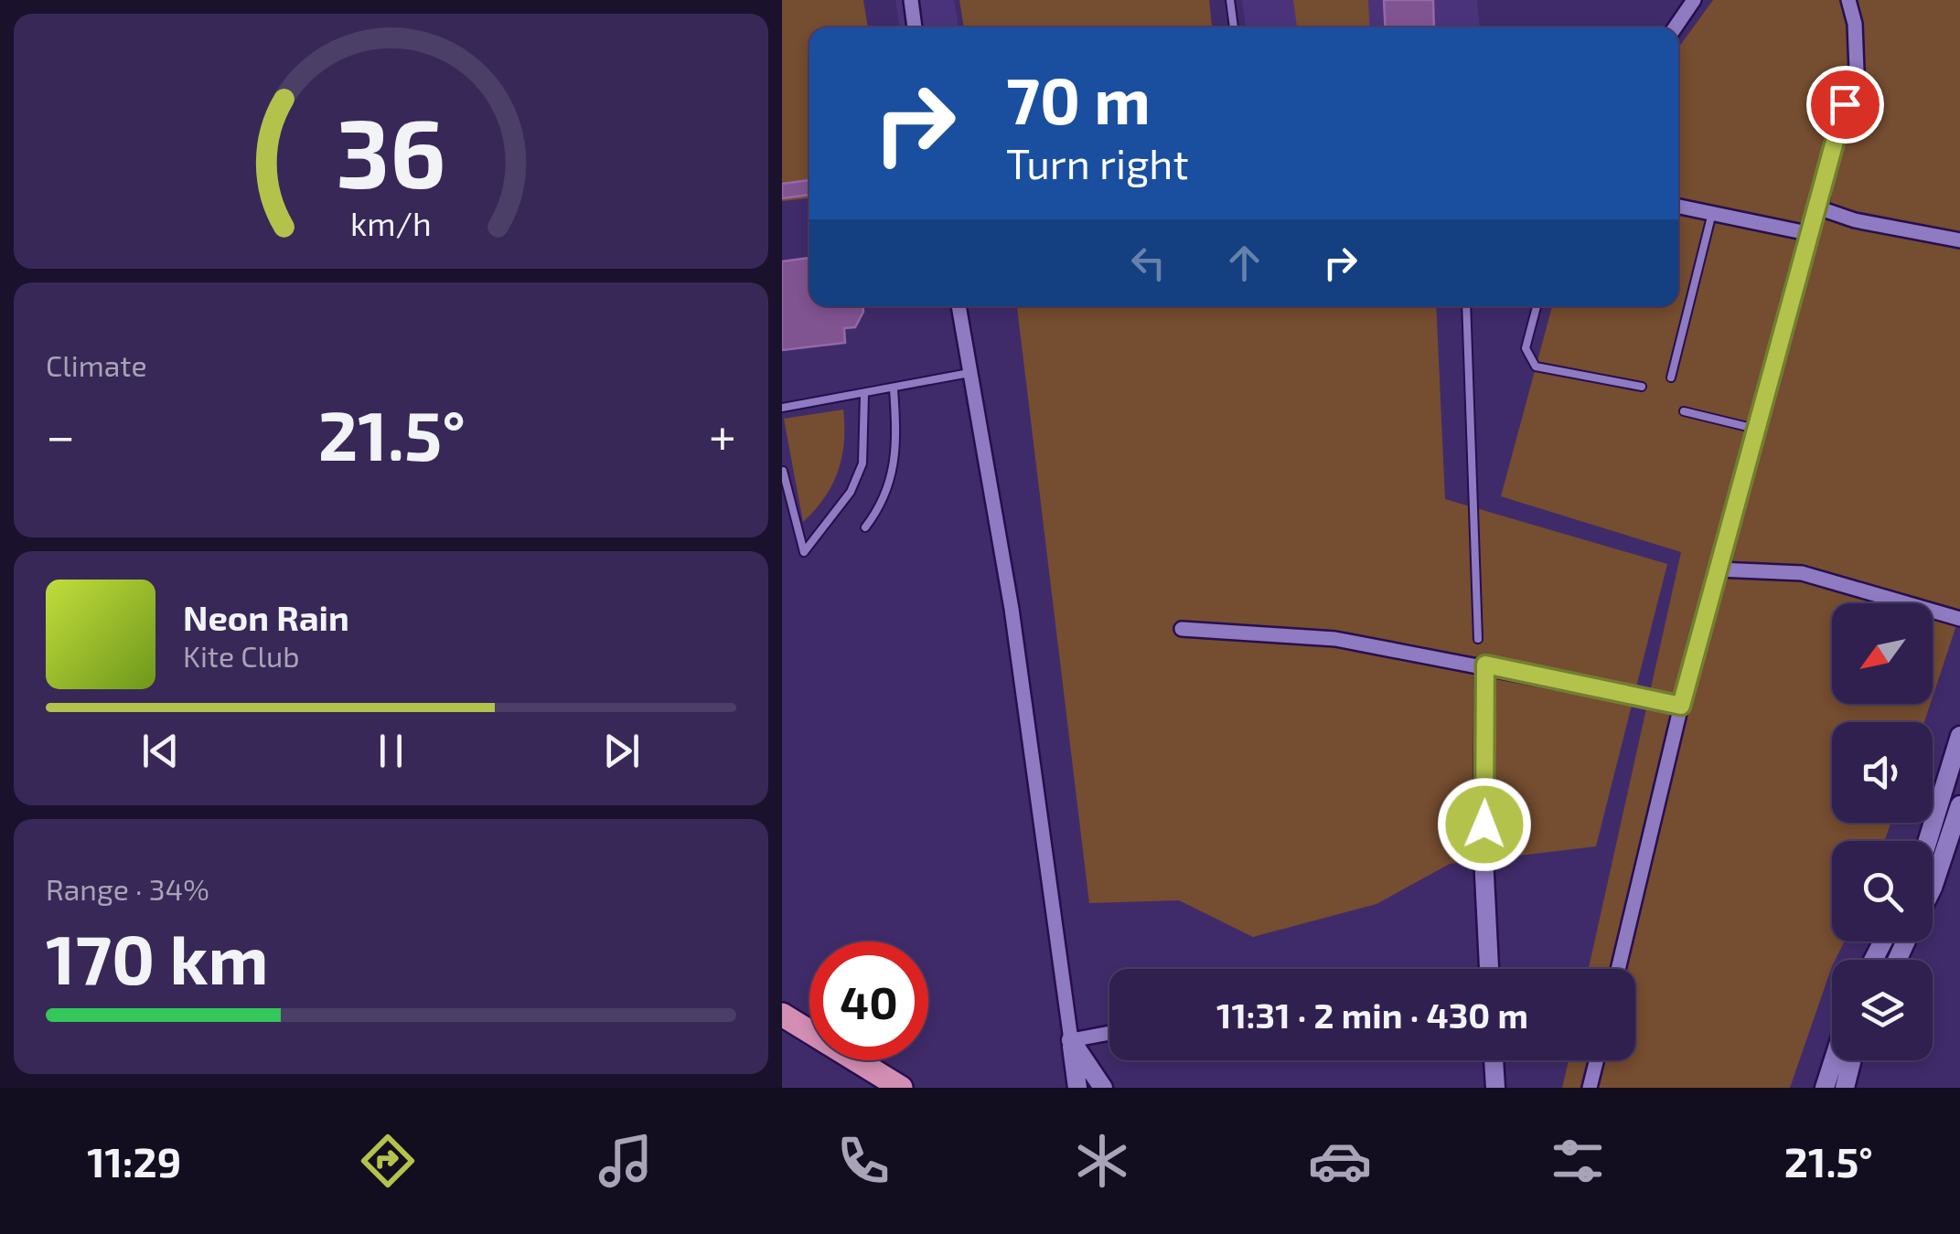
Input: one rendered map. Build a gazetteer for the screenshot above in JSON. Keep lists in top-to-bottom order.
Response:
{
  "north": "bottom left",
  "page": {
    "turn": ["70 m", "Turn right"],
    "tile": [
      "Climate",
      ["Range · 34%", "170 km"]
    ],
    "heat": ["−", "21.5°", "+"],
    "song": ["Neon Rain", "Kite Club"],
    "limit": "40",
    "trip": "11:31 · 2 min · 430 m",
    "tabs": ["11:29", "21.5°"],
    "gauge": ["36", "km/h"]
  }
}
